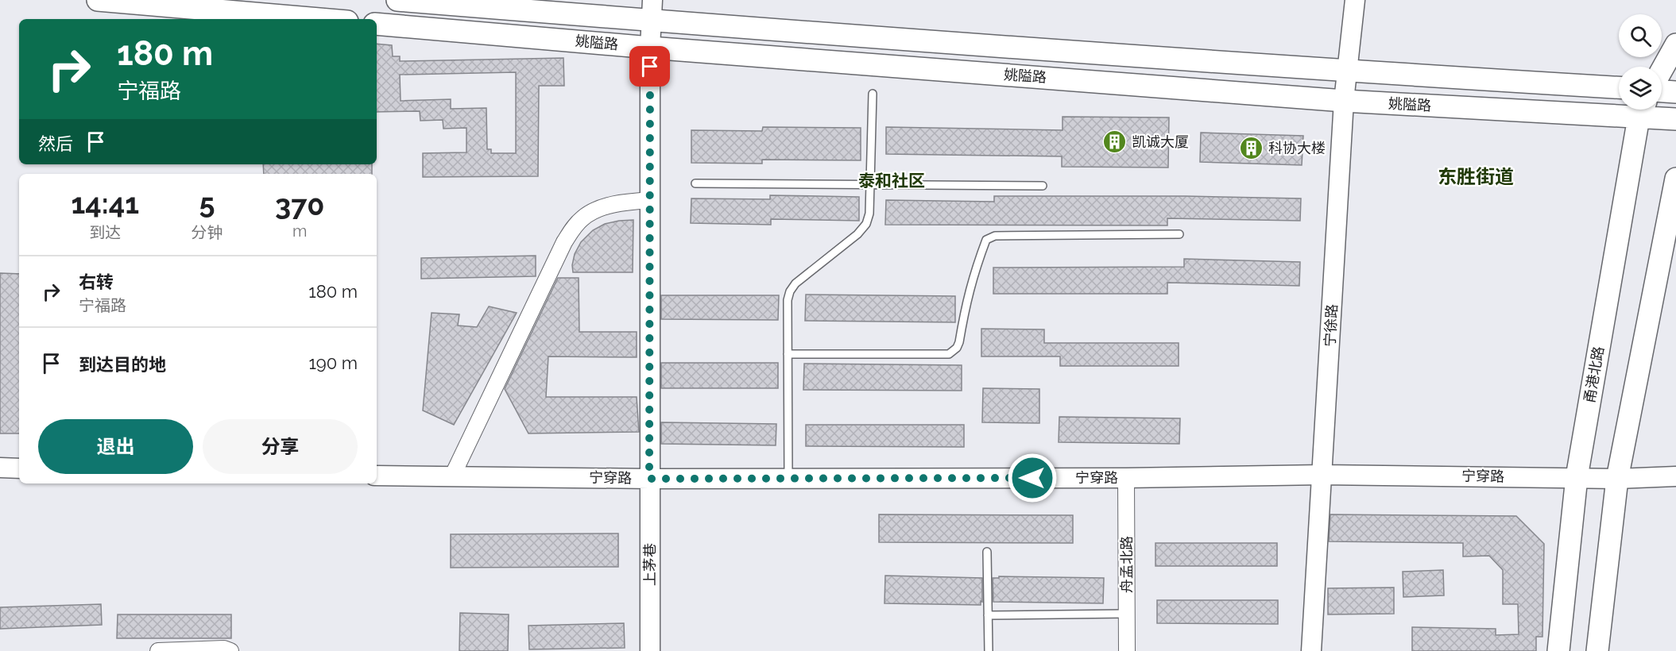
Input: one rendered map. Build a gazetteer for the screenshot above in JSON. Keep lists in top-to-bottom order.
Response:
{
  "streets": {
    "main road": ["姚隘路", "甬港北路"],
    "street": [
      "宁徐路",
      "宁穿路",
      "上茅巷",
      "舟孟北路"
    ]
  },
  "crossings": [
    ["姚隘路", "宁徐路"],
    ["姚隘路", "甬港北路"],
    ["姚隘路", "上茅巷"],
    ["宁徐路", "宁穿路"],
    ["甬港北路", "宁穿路"],
    ["宁穿路", "上茅巷"],
    ["宁穿路", "舟孟北路"]
  ],
  "districts": ["东胜街道", "泰和社区"],
  "places": {
    "building": ["凯诚大厦", "科协大楼"]
  },
  "page": {
    "turn": ["180 m", "宁福路"],
    "then": "然后",
    "eta": [
      "14:41",
      "到达",
      "5",
      "分钟",
      "370",
      "m"
    ],
    "list": [
      {
        "name": "右转",
        "note": "宁福路",
        "value": "180 m"
      },
      {
        "name": "到达目的地",
        "value": "190 m"
      }
    ],
    "buttons": ["退出", "分享"]
  }
}
